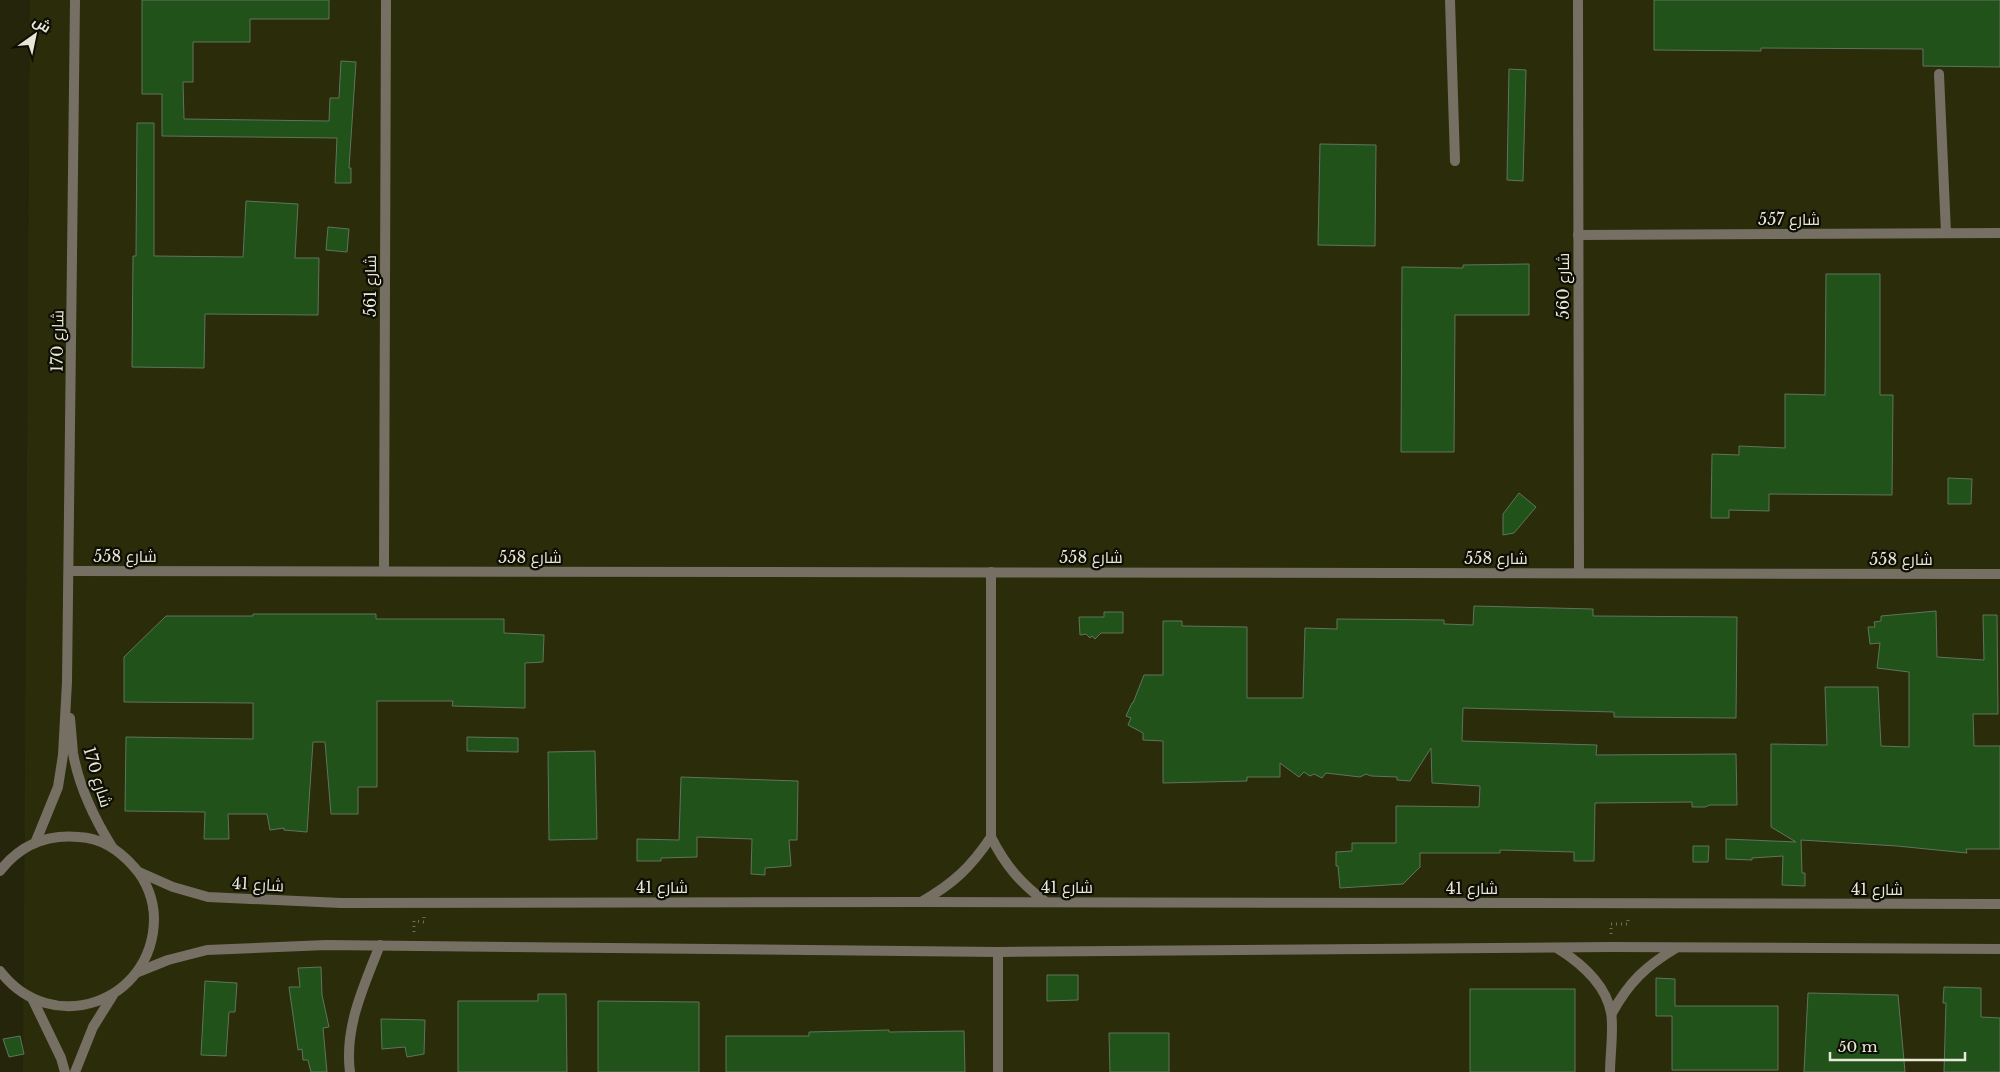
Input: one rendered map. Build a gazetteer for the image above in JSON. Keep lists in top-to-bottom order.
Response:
{
  "streets": {
    "street": [
      "شارع 557",
      "شارع 561",
      "شارع 560",
      "شارع 170",
      "شارع 558",
      "شارع 41"
    ]
  },
  "crossings": [
    ["شارع 557", "شارع 560"],
    ["شارع 561", "شارع 558"],
    ["شارع 560", "شارع 558"],
    ["شارع 170", "شارع 558"]
  ],
  "scale_bar": "50 m",
  "north": "top right"
}
